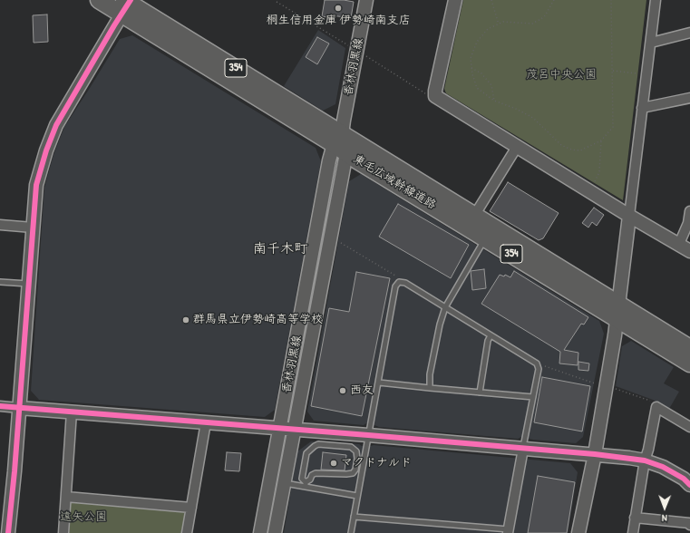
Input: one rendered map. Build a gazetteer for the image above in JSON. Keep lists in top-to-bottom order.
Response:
{
  "streets": {
    "highway": ["354", "東毛広域幹線道路"],
    "street": ["香林羽黒線"]
  },
  "crossings": [
    ["香林羽黒線", "東毛広域幹線道路"]
  ],
  "districts": ["南千木町"],
  "parks": ["茂呂中央公園", "遠矢公園"],
  "places": [
    "桐生信用金庫 伊勢崎南支店",
    "群馬県立伊勢崎高等学校",
    "西友",
    "マクドナルド"
  ],
  "north": "bottom"
}
